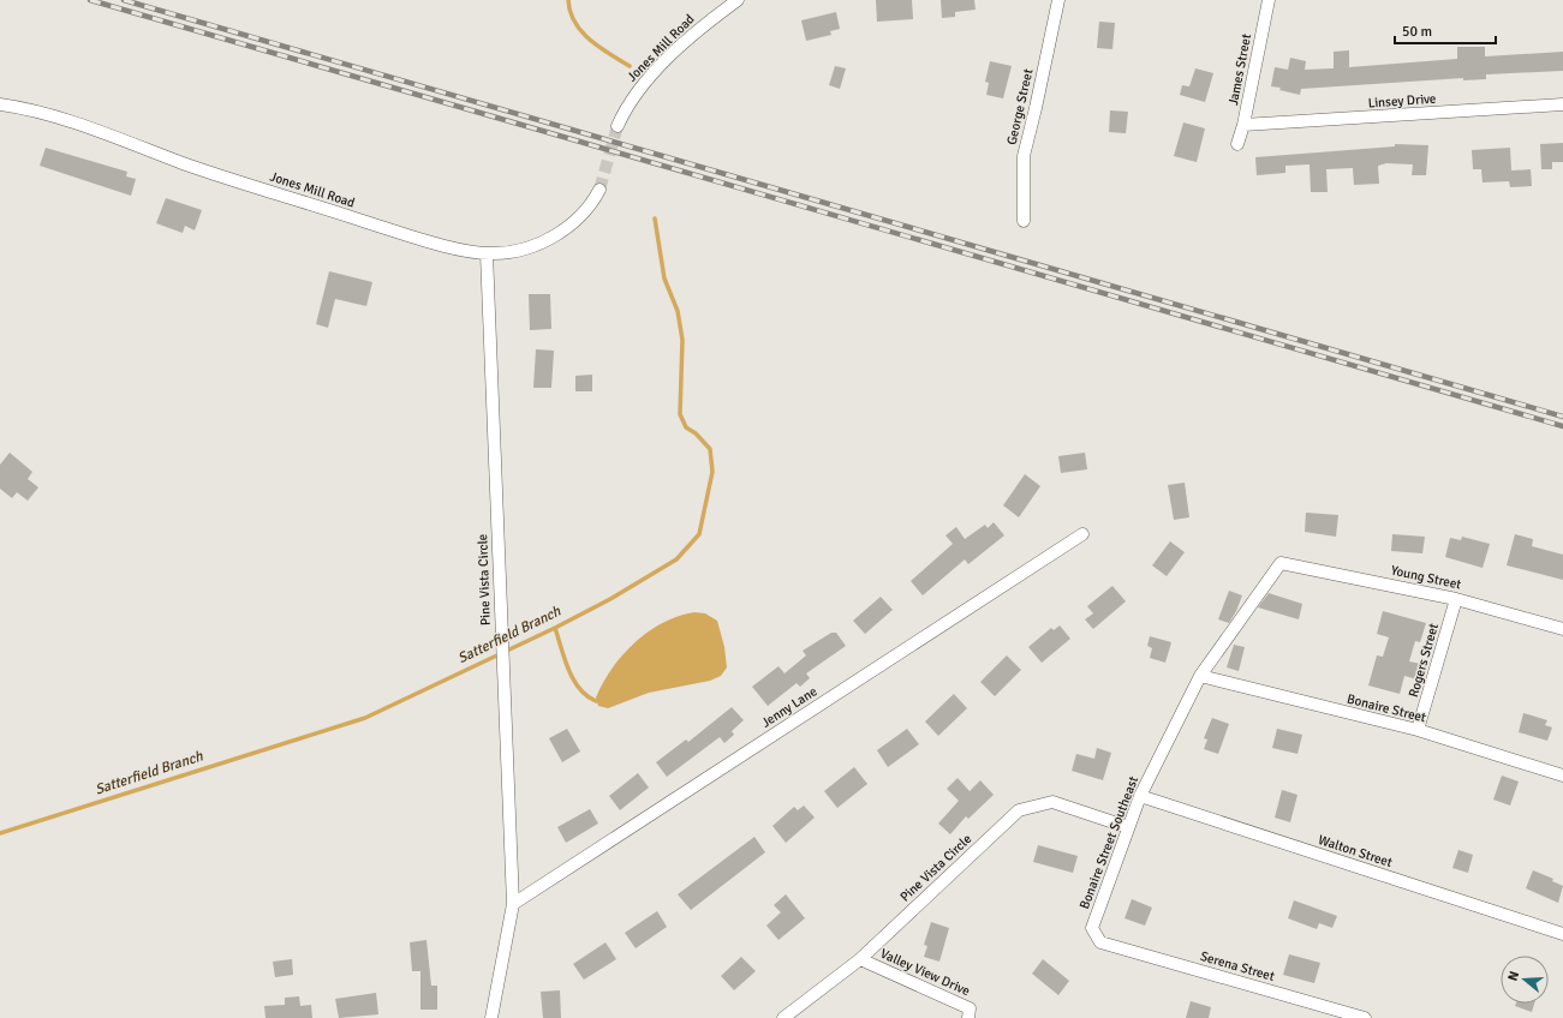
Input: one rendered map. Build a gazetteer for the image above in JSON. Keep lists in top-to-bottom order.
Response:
{
  "streets": {
    "street": [
      "Jones Mill Road",
      "James Street",
      "Linsey Drive",
      "George Street",
      "Young Street",
      "Pine Vista Circle",
      "Rogers Street",
      "Jenny Lane",
      "Bonaire Street",
      "Bonaire Street Southeast",
      "Walton Street",
      "Serena Street",
      "Valley View Drive"
    ]
  },
  "crossings": [
    ["Jones Mill Road", "Pine Vista Circle"],
    ["James Street", "Linsey Drive"],
    ["Young Street", "Rogers Street"],
    ["Young Street", "Bonaire Street Southeast"],
    ["Pine Vista Circle", "Jenny Lane"],
    ["Pine Vista Circle", "Bonaire Street Southeast"],
    ["Pine Vista Circle", "Valley View Drive"],
    ["Rogers Street", "Bonaire Street"],
    ["Bonaire Street", "Bonaire Street Southeast"],
    ["Bonaire Street Southeast", "Walton Street"],
    ["Bonaire Street Southeast", "Serena Street"]
  ],
  "water": ["Satterfield Branch"],
  "scale_bar": "50 m",
  "north": "left"
}
